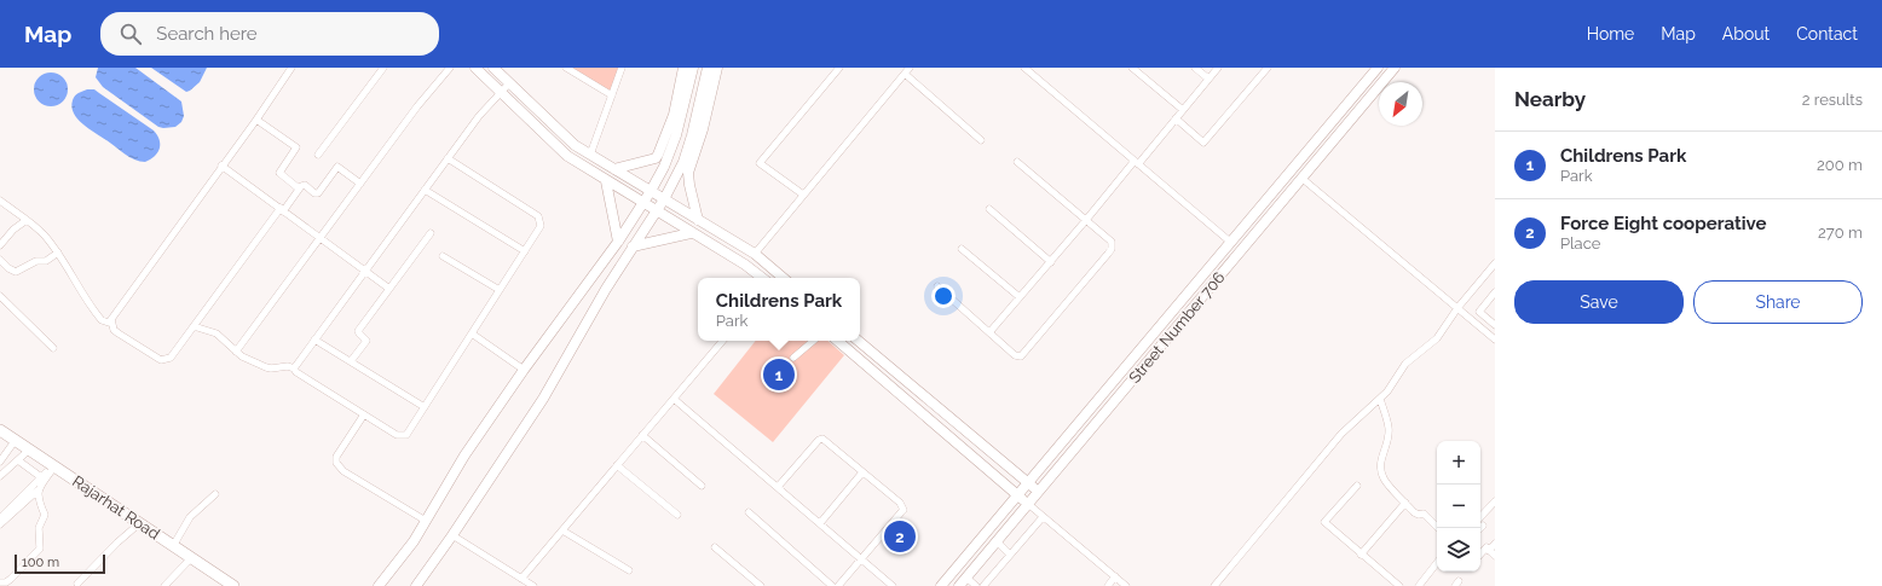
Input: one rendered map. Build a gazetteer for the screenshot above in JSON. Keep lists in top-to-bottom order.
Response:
{
  "streets": {
    "main road": ["Rajarhat Road"],
    "street": ["Street Number 706"]
  },
  "scale_bar": "100 m",
  "north": "bottom left",
  "page": {
    "header": "Map",
    "search": "Search here",
    "nav": [
      "Home",
      "Map",
      "About",
      "Contact"
    ],
    "heading": ["Nearby", "2 results"],
    "list": [
      {
        "mark": "1",
        "name": "Childrens Park",
        "note": "Park",
        "value": "200 m"
      },
      {
        "mark": "2",
        "name": "Force Eight cooperative",
        "note": "Place",
        "value": "270 m"
      }
    ],
    "buttons": ["Save", "Share"],
    "popup": ["Childrens Park", "Park"],
    "pins": ["1", "2"],
    "map_buttons": ["+", "−"],
    "scale": "100 m"
  }
}
